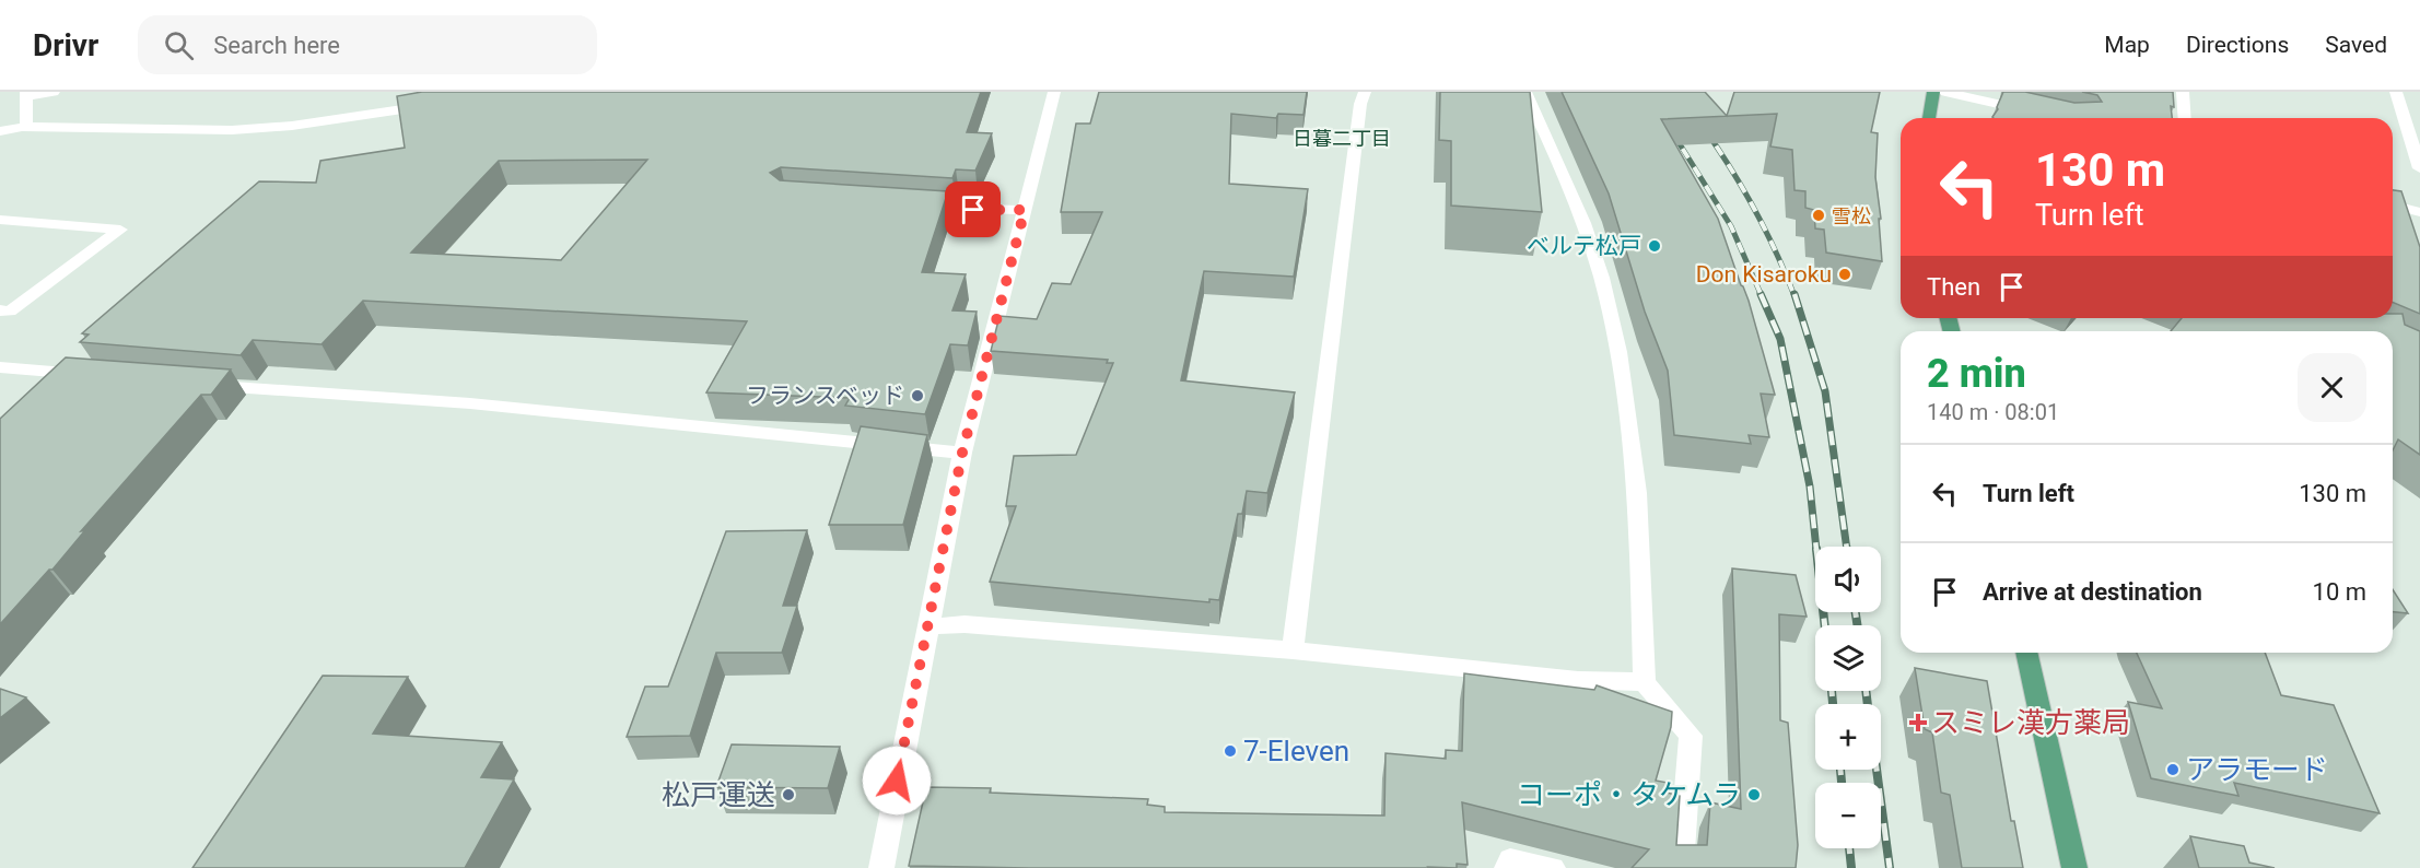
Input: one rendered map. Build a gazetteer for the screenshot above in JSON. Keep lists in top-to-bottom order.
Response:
{
  "districts": ["日暮二丁目"],
  "places": {
    "other": [
      "雪松",
      "ベルテ松戸",
      "Don Kisaroku",
      "フランスベッド",
      "7-Eleven",
      "アラモード",
      "松戸運送",
      "コーポ・タケムラ"
    ],
    "health": ["スミレ漢方薬局"]
  },
  "page": {
    "header": "Drivr",
    "search": "Search here",
    "nav": ["Map", "Directions", "Saved"],
    "turn": ["130 m", "Turn left"],
    "then": "Then",
    "heading": ["2 min", "140 m · 08:01"],
    "list": [
      {
        "name": "Turn left",
        "value": "130 m"
      },
      {
        "name": "Arrive at destination",
        "value": "10 m"
      }
    ],
    "map_buttons": ["+", "−"]
  }
}
